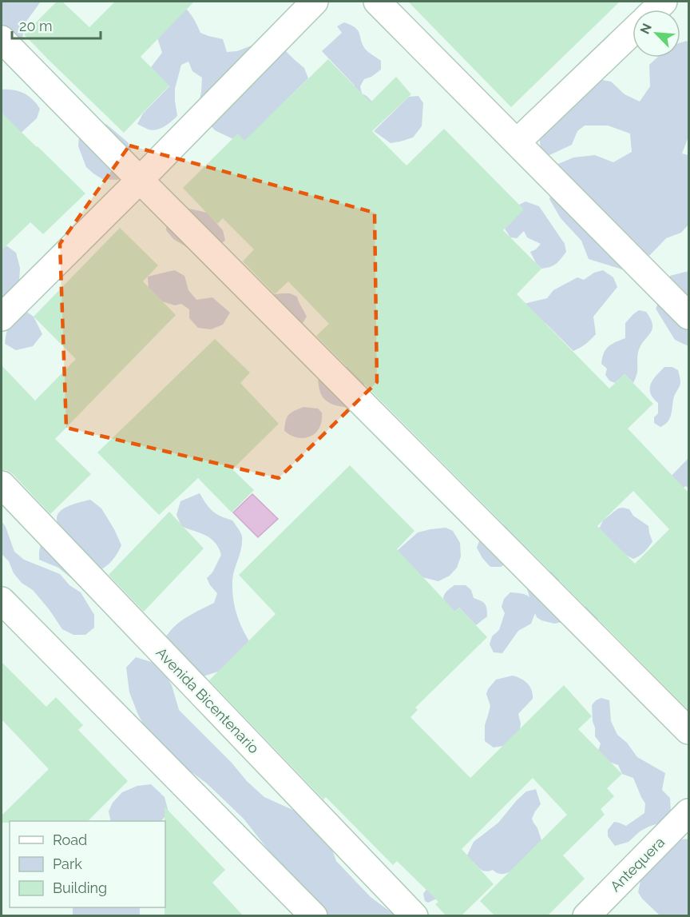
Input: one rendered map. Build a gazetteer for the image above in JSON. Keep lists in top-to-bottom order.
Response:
{
  "streets": {
    "street": ["Avenida Bicentenario", "Antequera"]
  },
  "legend": ["Road", "Park", "Building"],
  "scale_bar": "20 m",
  "north": "top left"
}
